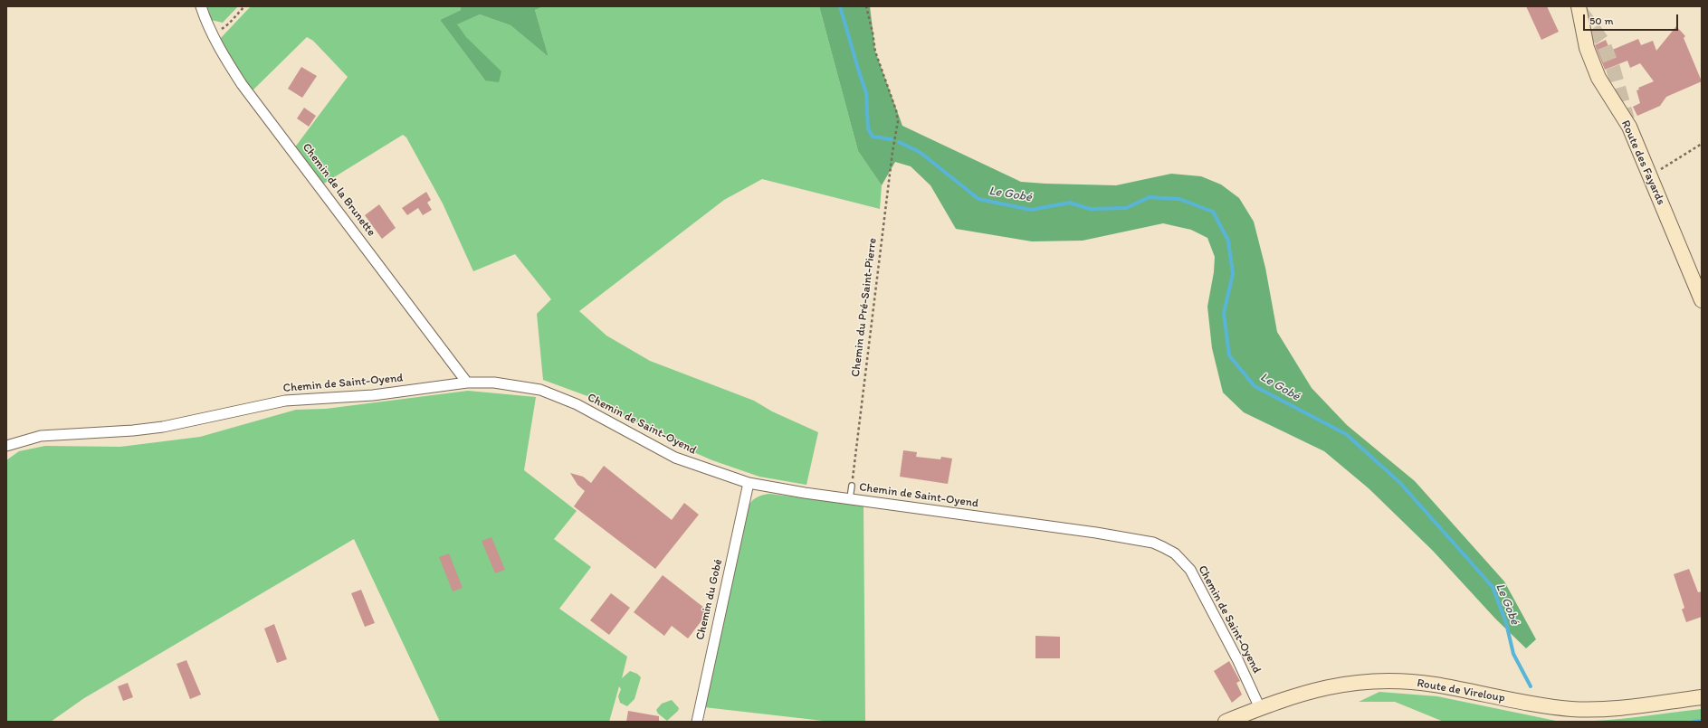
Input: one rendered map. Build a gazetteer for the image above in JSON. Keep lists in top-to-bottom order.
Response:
{
  "streets": {
    "main road": ["Route des Fayards", "Route de Vireloup"],
    "street": ["Chemin de la Brunette", "Chemin de Saint-Oyend", "Chemin du Gobé"],
    "path": ["Chemin du Pré-Saint-Pierre"]
  },
  "crossings": [
    ["Chemin de la Brunette", "Chemin de Saint-Oyend"],
    ["Chemin de Saint-Oyend", "Chemin du Gobé"],
    ["Chemin de Saint-Oyend", "Route de Vireloup"]
  ],
  "water": ["Le Gobé"],
  "scale_bar": "50 m"
}
